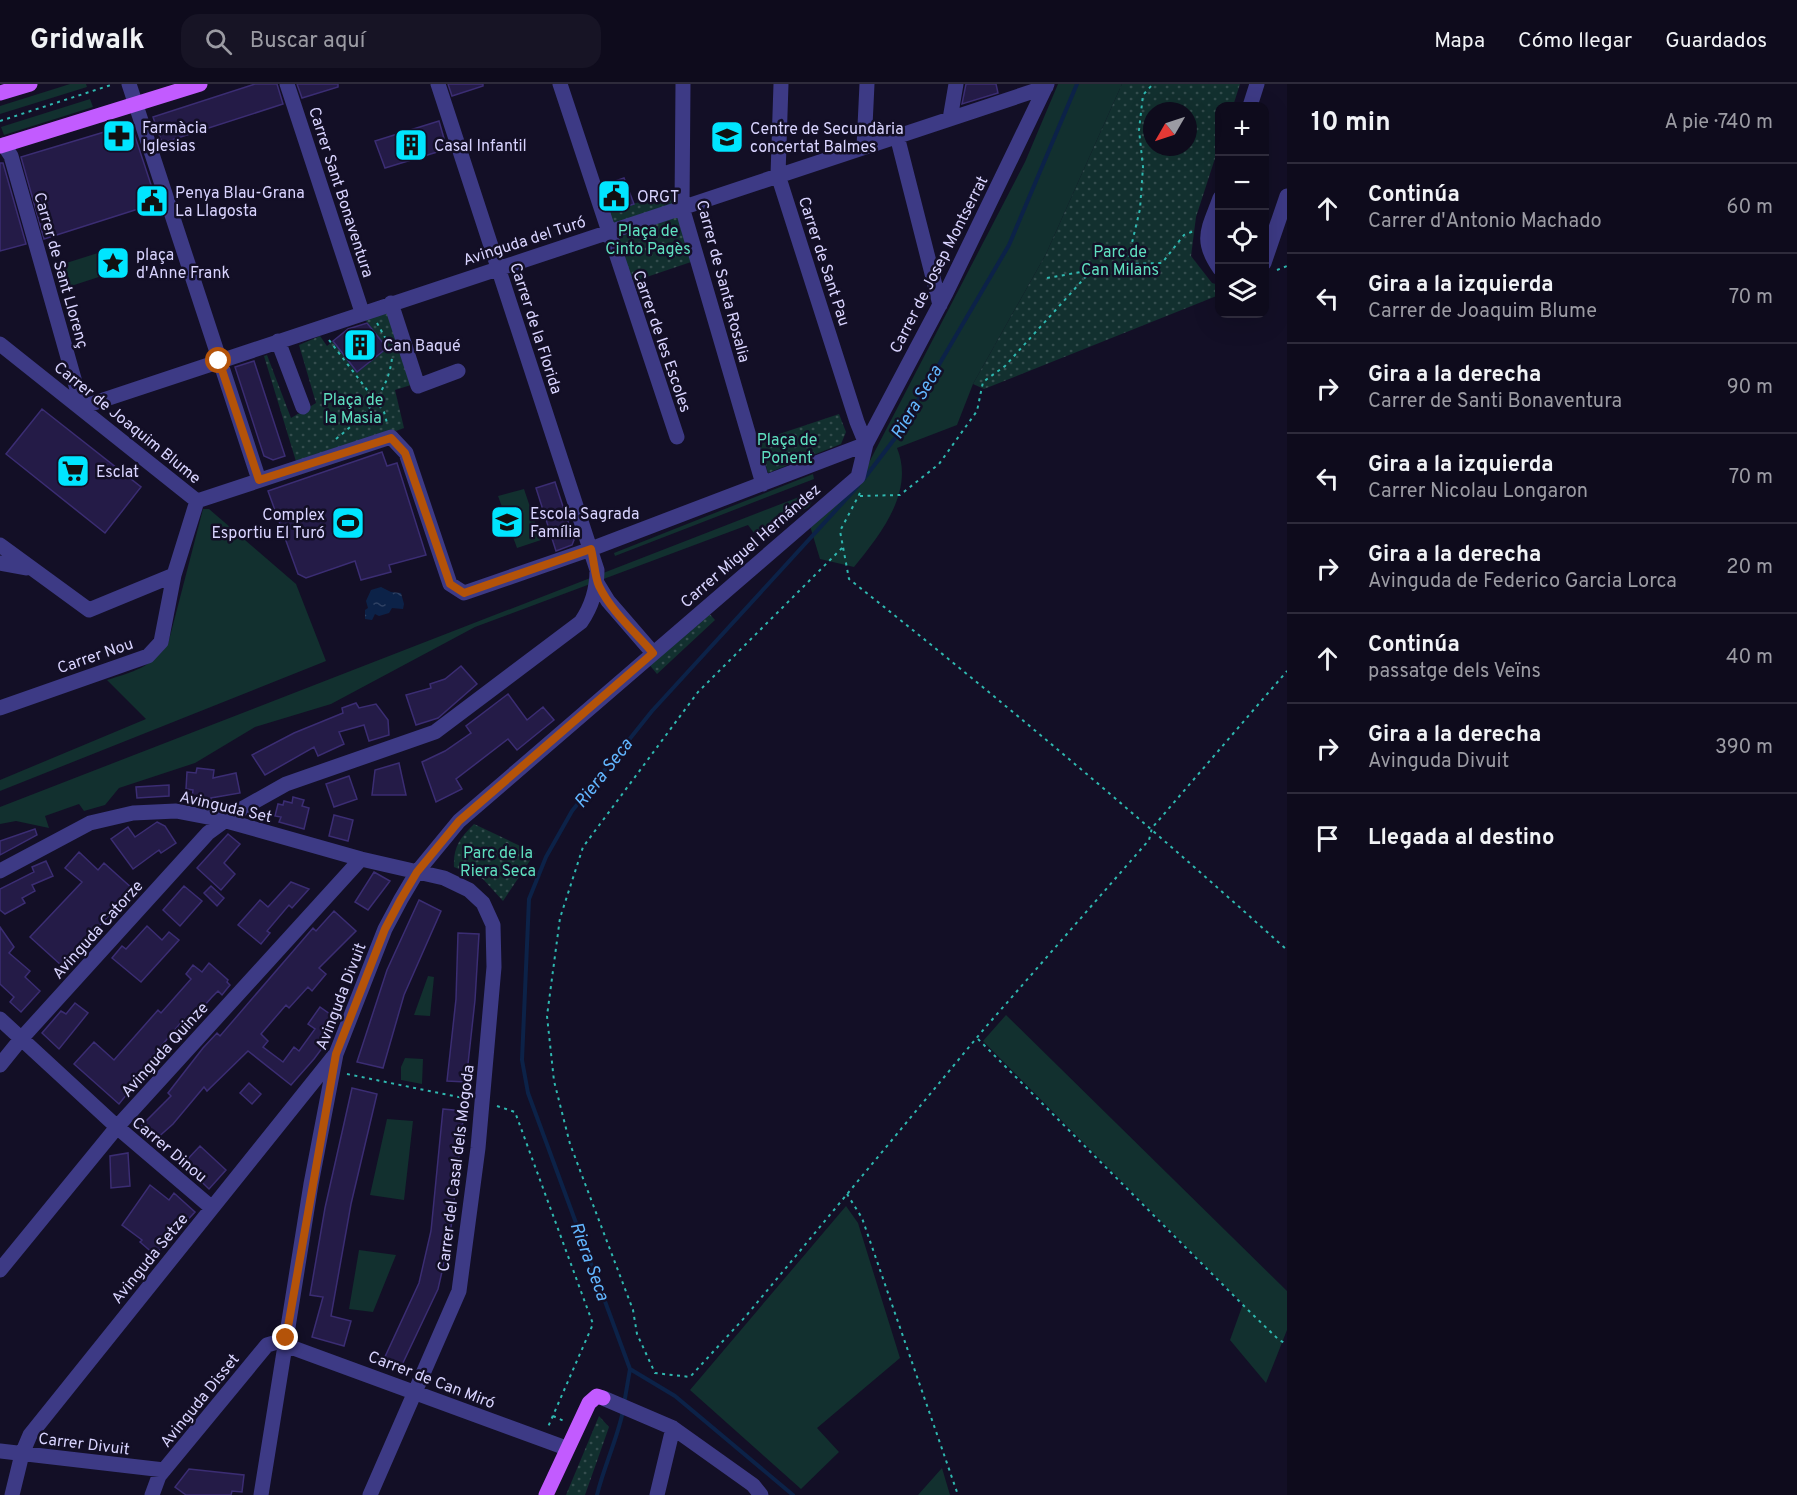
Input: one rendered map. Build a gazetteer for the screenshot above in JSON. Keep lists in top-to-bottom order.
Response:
{
  "streets": {
    "street": [
      "Carrer Sant Bonaventura",
      "Avinguda del Turó",
      "Carrer de Sant Pau",
      "Carrer de Josep Montserrat",
      "Carrer de Sant Llorenç",
      "Carrer de Santa Rosalia",
      "Carrer de la Florida",
      "Carrer de les Escoles",
      "Carrer de Joaquim Blume",
      "Carrer Miguel Hernández",
      "Carrer Nou",
      "Avinguda Set",
      "Avinguda Catorze",
      "Avinguda Divuit",
      "Avinguda Quinze",
      "Carrer Dinou",
      "Carrer del Casal dels Mogoda",
      "Avinguda Setze",
      "Carrer de Can Miró",
      "Avinguda Disset",
      "Carrer Divuit"
    ]
  },
  "crossings": [
    ["Carrer Sant Bonaventura", "Avinguda del Turó"],
    ["Avinguda del Turó", "Carrer de Sant Pau"],
    ["Avinguda del Turó", "Carrer de Josep Montserrat"],
    ["Avinguda del Turó", "Carrer de Sant Llorenç"],
    ["Avinguda del Turó", "Carrer de Santa Rosalia"],
    ["Avinguda del Turó", "Carrer de la Florida"],
    ["Avinguda del Turó", "Carrer de les Escoles"],
    ["Avinguda del Turó", "Carrer de Joaquim Blume"],
    ["Carrer de Sant Pau", "Carrer de Josep Montserrat"],
    ["Carrer de Josep Montserrat", "Carrer Miguel Hernández"],
    ["Carrer de Sant Llorenç", "Carrer de Joaquim Blume"],
    ["Carrer de la Florida", "Carrer de Joaquim Blume"],
    ["Carrer de la Florida", "Avinguda Catorze"],
    ["Carrer de Joaquim Blume", "Carrer Nou"],
    ["Carrer Miguel Hernández", "Avinguda Divuit"],
    ["Avinguda Set", "Avinguda Catorze"],
    ["Avinguda Set", "Avinguda Divuit"],
    ["Avinguda Set", "Avinguda Quinze"],
    ["Avinguda Set", "Carrer del Casal dels Mogoda"],
    ["Avinguda Catorze", "Carrer Dinou"],
    ["Avinguda Divuit", "Carrer del Casal dels Mogoda"],
    ["Avinguda Divuit", "Avinguda Setze"],
    ["Avinguda Divuit", "Carrer de Can Miró"],
    ["Avinguda Divuit", "Avinguda Disset"],
    ["Avinguda Quinze", "Carrer Dinou"],
    ["Carrer Dinou", "Avinguda Setze"],
    ["Carrer del Casal dels Mogoda", "Carrer de Can Miró"],
    ["Avinguda Setze", "Carrer Divuit"],
    ["Carrer de Can Miró", "Avinguda Disset"],
    ["Avinguda Disset", "Carrer Divuit"]
  ],
  "water": ["Riera Seca"],
  "parks": [
    "Plaça de Cinto Pagès",
    "Parc de Can Milans",
    "Plaça de la Masia",
    "Plaça de Ponent",
    "Parc de la Riera Seca"
  ],
  "places": {
    "pharmacy": ["Farmàcia Iglesias"],
    "school or university": ["Centre de Secundària concertat Balmes", "Escola Sagrada Família"],
    "building": ["Casal Infantil", "Can Baqué"],
    "public building": ["ORGT", "Penya Blau-Grana La Llagosta"],
    "place": ["plaça d'Anne Frank"],
    "supermarket": ["Esclat"],
    "sports": ["Complex Esportiu El Turó"]
  },
  "north": "bottom left",
  "page": {
    "header": "Gridwalk",
    "search": "Buscar aquí",
    "nav": ["Mapa", "Cómo llegar", "Guardados"],
    "heading": ["10 min", "A pie · 740 m"],
    "map_buttons": ["+", "−"],
    "list": [
      ["Continúa", "Carrer d'Antonio Machado", "60 m"],
      ["Gira a la izquierda", "Carrer de Joaquim Blume", "70 m"],
      ["Gira a la derecha", "Carrer de Santi Bonaventura", "90 m"],
      ["Gira a la izquierda", "Carrer Nicolau Longaron", "70 m"],
      ["Gira a la derecha", "Avinguda de Federico Garcia Lorca", "20 m"],
      ["Continúa", "passatge dels Veïns", "40 m"],
      ["Gira a la derecha", "Avinguda Divuit", "390 m"],
      "Llegada al destino"
    ]
  }
}
